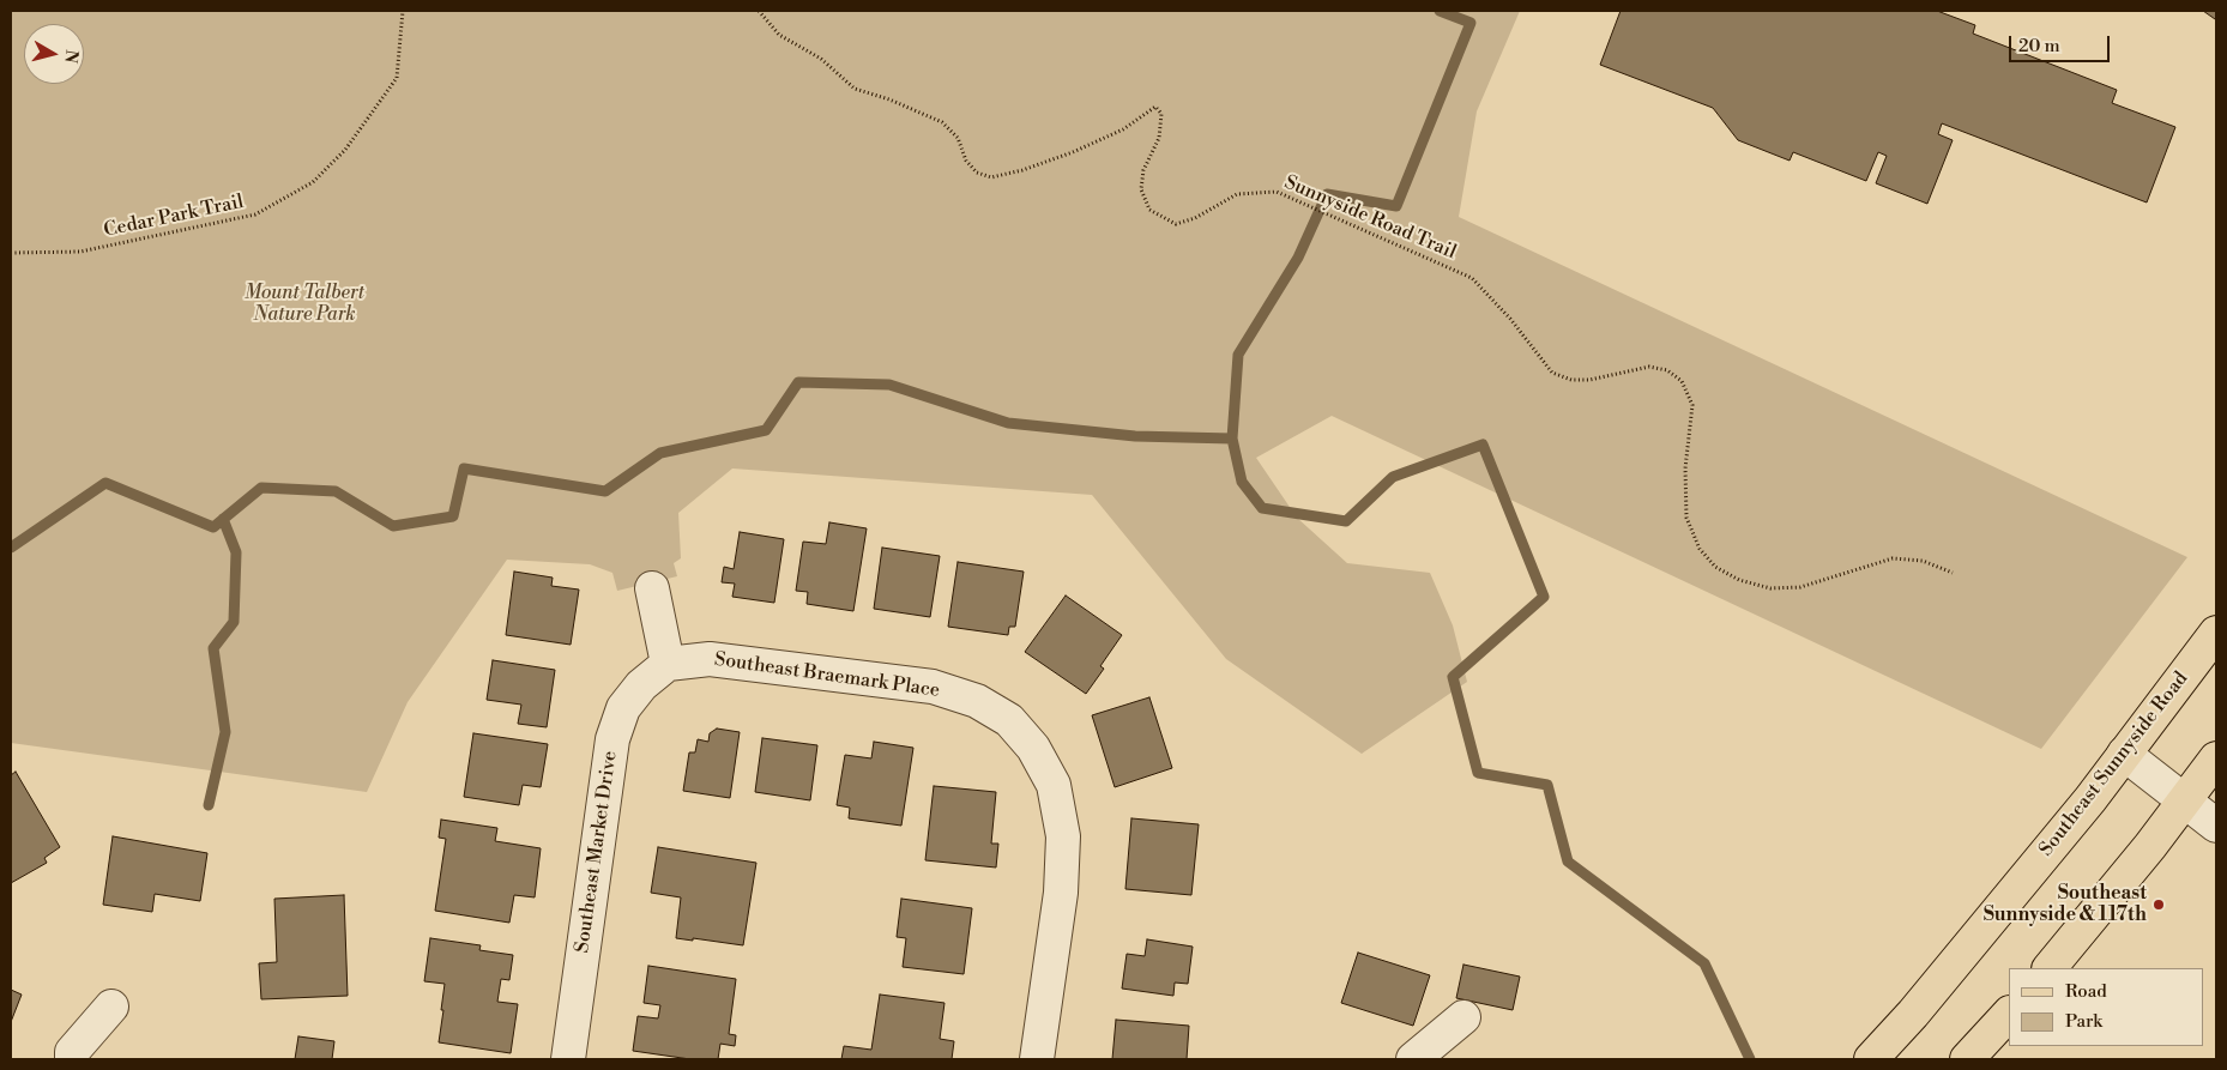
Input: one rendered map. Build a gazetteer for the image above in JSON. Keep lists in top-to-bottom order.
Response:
{
  "streets": {
    "main road": ["Southeast Sunnyside Road"],
    "street": ["Southeast Braemark Place", "Southeast Market Drive"],
    "path": ["Cedar Park Trail", "Sunnyside Road Trail"]
  },
  "crossings": [
    ["Southeast Braemark Place", "Southeast Market Drive"]
  ],
  "parks": ["Mount Talbert Nature Park"],
  "places": ["Southeast Sunnyside & 117th"],
  "legend": ["Road", "Park"],
  "scale_bar": "20 m",
  "north": "right"
}
